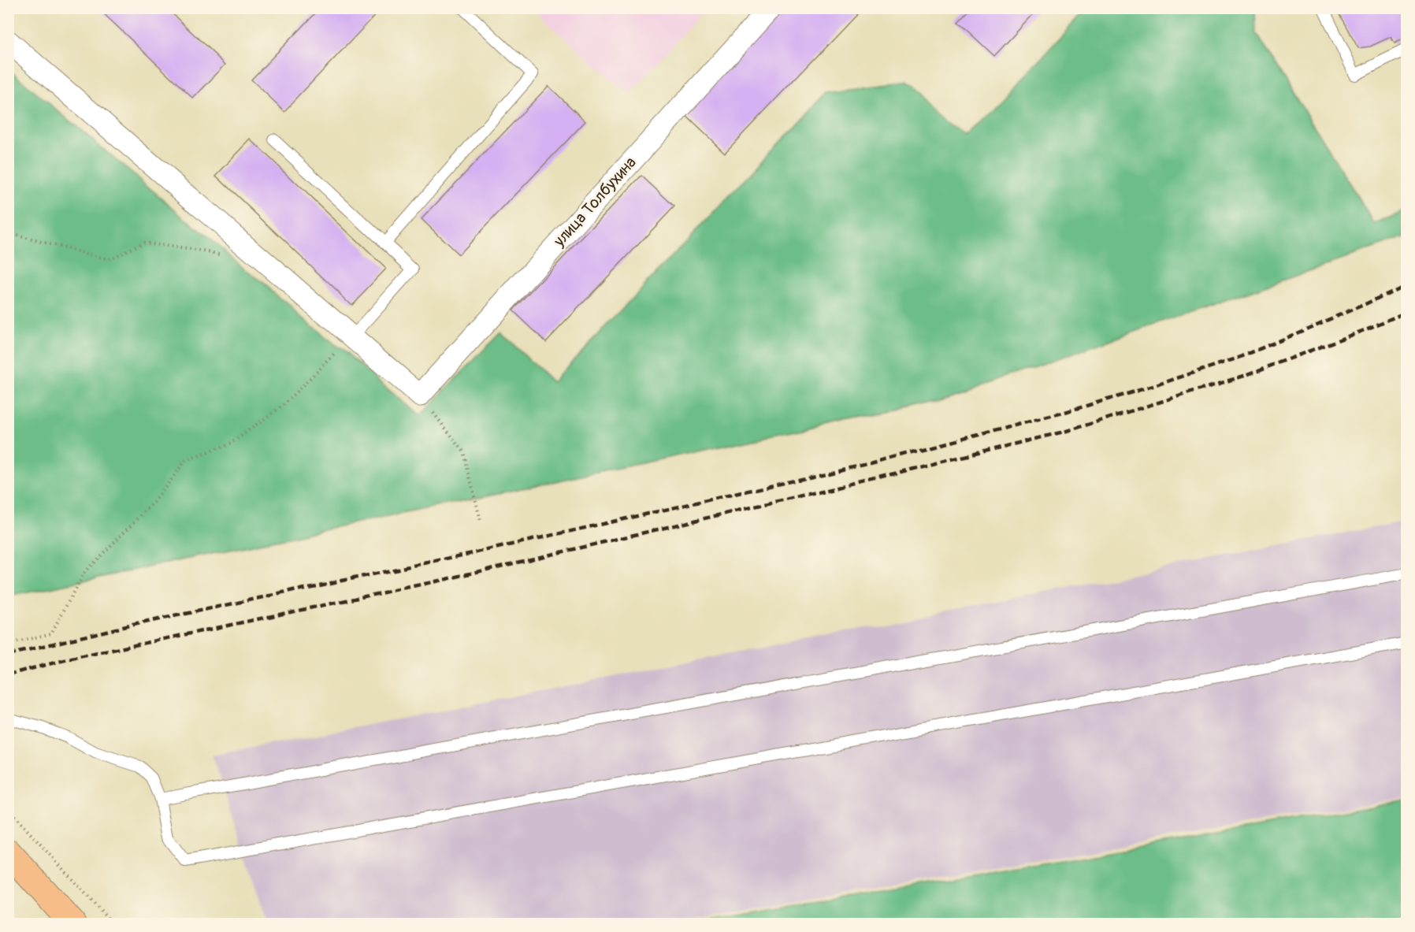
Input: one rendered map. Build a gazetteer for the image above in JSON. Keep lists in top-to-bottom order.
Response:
{
  "streets": {
    "street": ["улица Толбухина"]
  }
}
